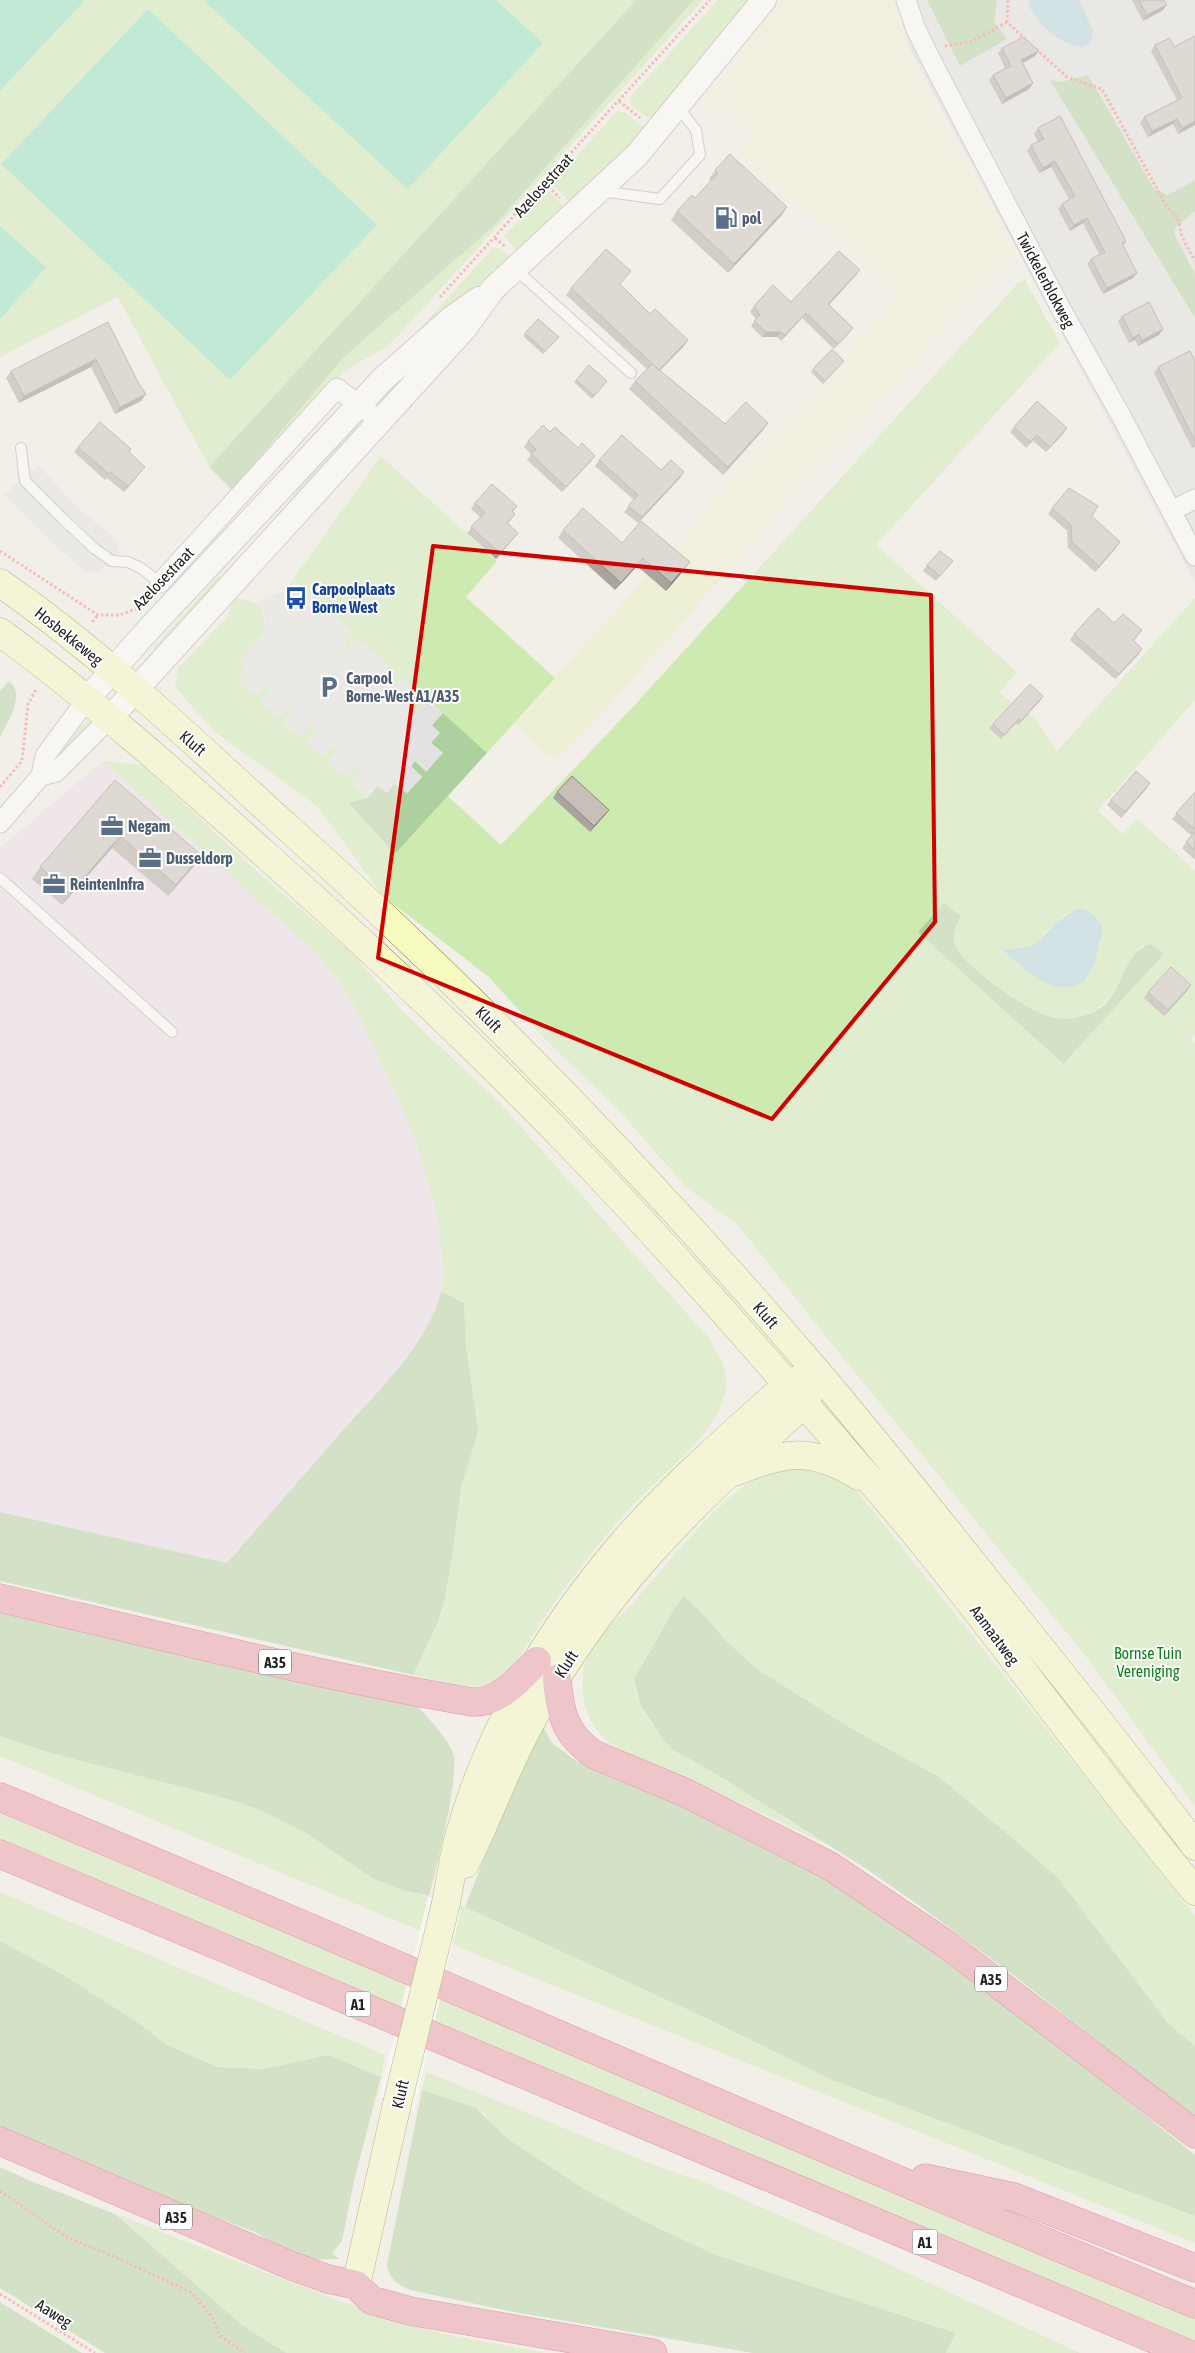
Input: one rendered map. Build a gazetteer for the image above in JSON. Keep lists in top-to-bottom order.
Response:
{
  "streets": {
    "highway": ["A35", "A1"],
    "main road": ["Hosbekkeweg", "Kluft", "Aamaatweg"],
    "street": ["Azelosestraat", "Twickelerblokweg"],
    "path": ["Aaweg"]
  },
  "crossings": [
    ["Azelosestraat", "Hosbekkeweg"],
    ["Azelosestraat", "Kluft"],
    ["Hosbekkeweg", "Kluft"],
    ["Kluft", "Aamaatweg"],
    ["Kluft", "A35"]
  ],
  "parks": ["Bornse Tuin Vereniging"],
  "places": {
    "fuel station": ["pol"],
    "bus stop": ["Carpoolplaats Borne West"],
    "parking": ["Carpool Borne-West A1/A35"],
    "office": ["Negam", "Dusseldorp", "ReintenInfra"]
  }
}
